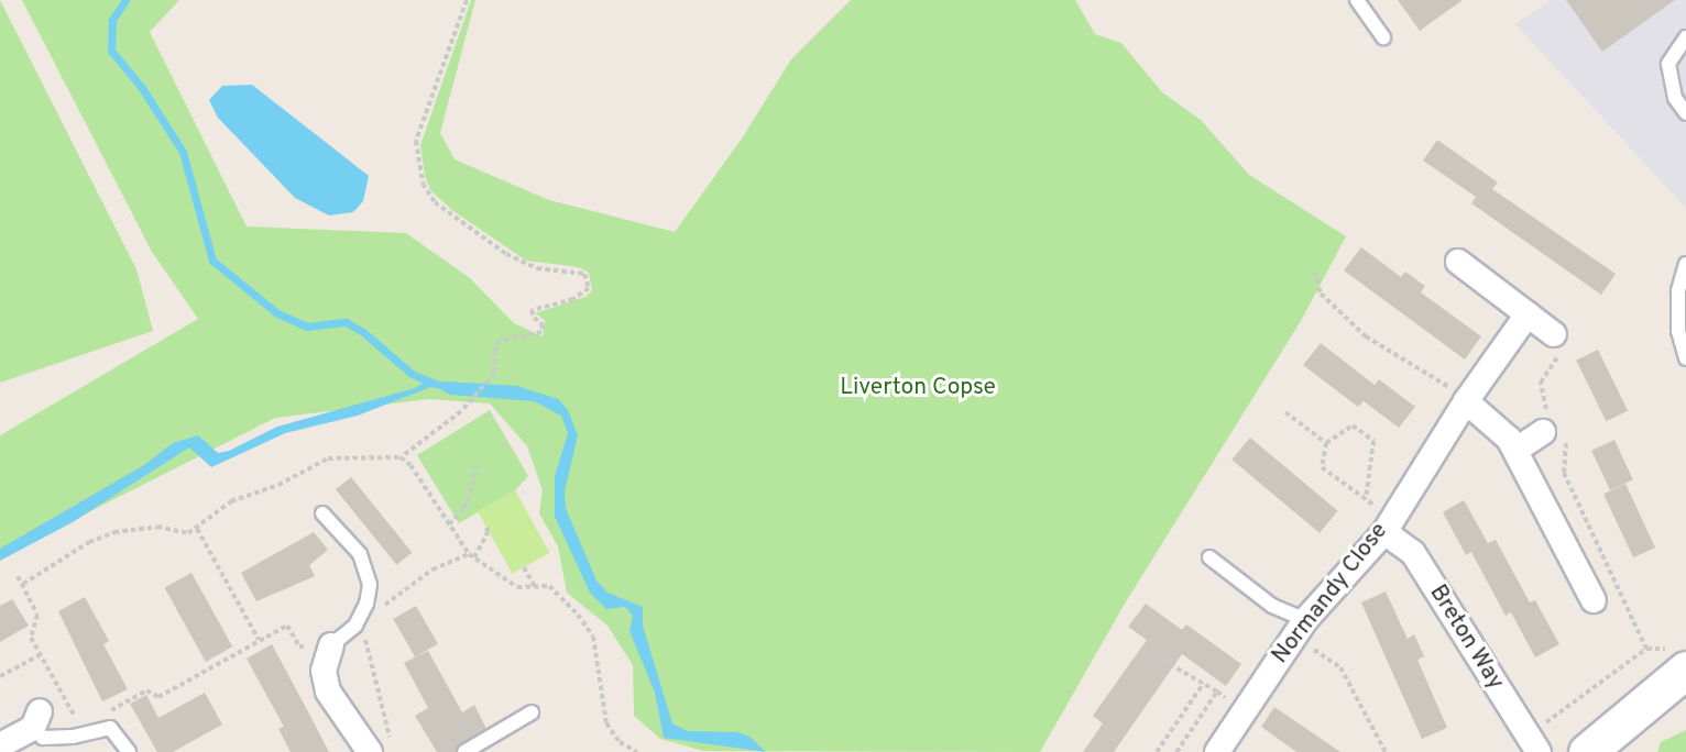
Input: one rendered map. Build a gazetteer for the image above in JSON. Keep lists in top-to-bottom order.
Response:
{
  "streets": {
    "street": ["Normandy Close", "Breton Way"]
  },
  "crossings": [
    ["Normandy Close", "Breton Way"]
  ],
  "parks": ["Liverton Copse"]
}
